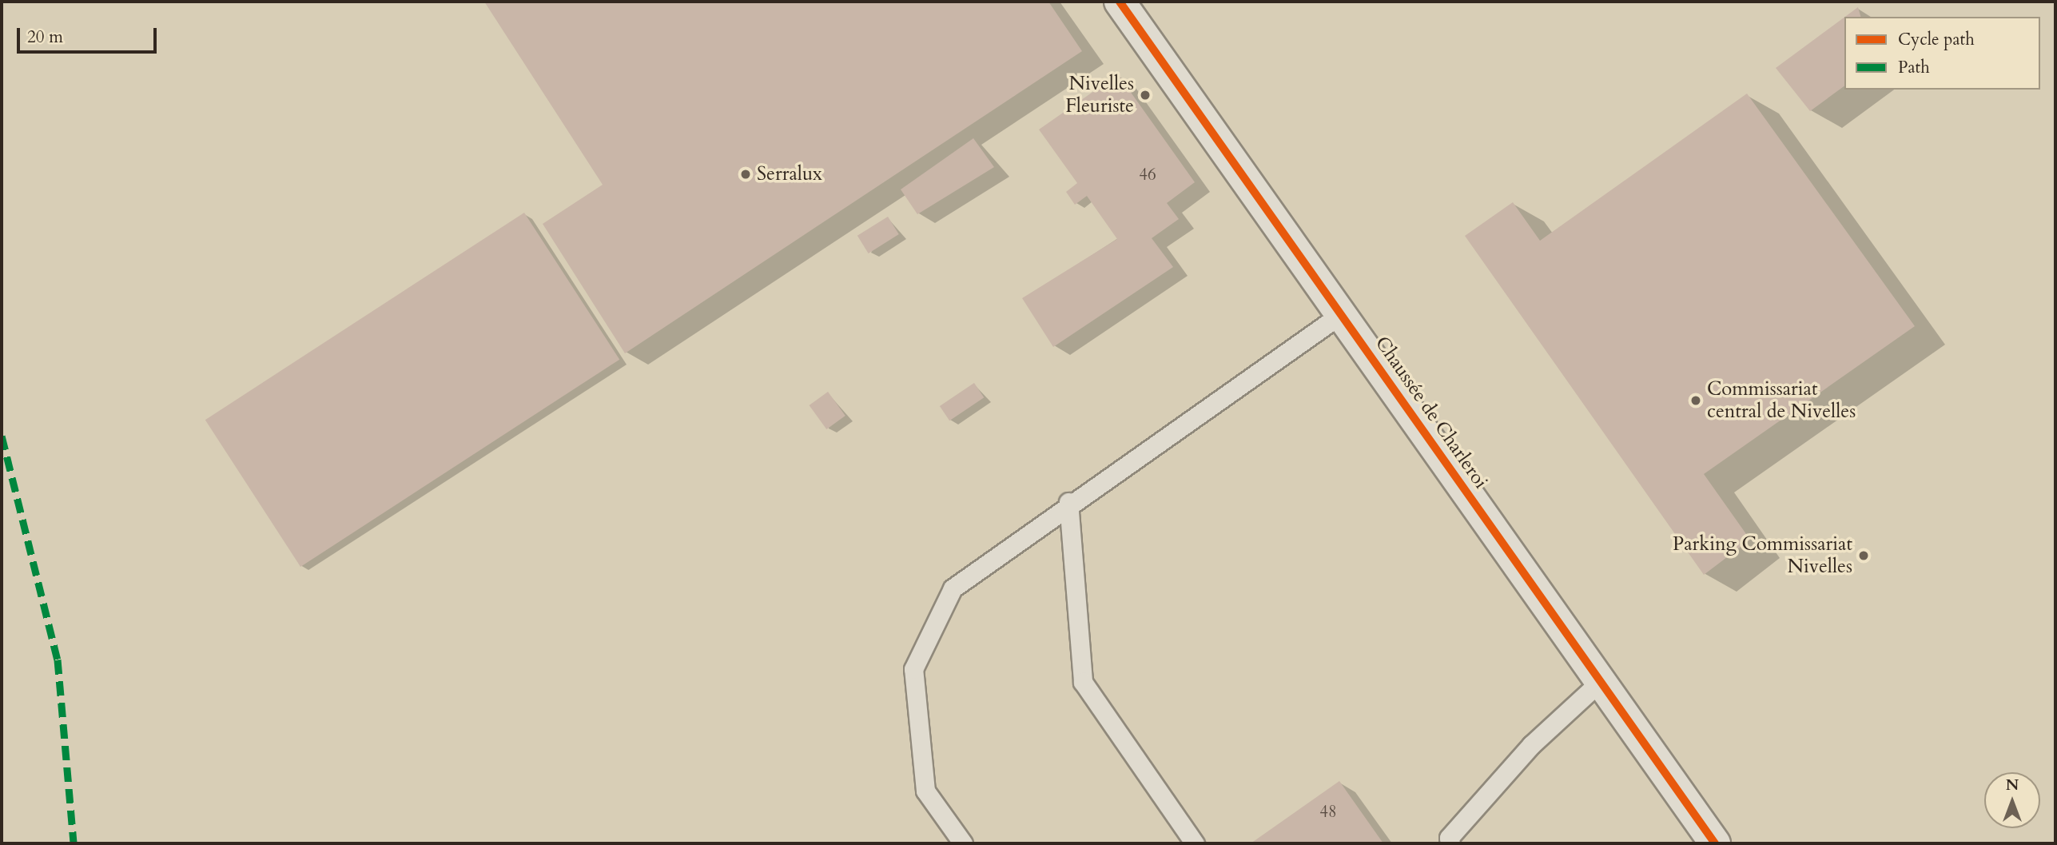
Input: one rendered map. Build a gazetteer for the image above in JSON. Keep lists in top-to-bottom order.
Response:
{
  "streets": {
    "main road": ["Chaussée de Charleroi"]
  },
  "places": [
    "Nivelles Fleuriste",
    "Serralux",
    "Commissariat central de Nivelles",
    "Parking Commissariat Nivelles"
  ],
  "house_numbers": ["46", "48"],
  "legend": ["Cycle path", "Path"],
  "scale_bar": "20 m",
  "north": "top"
}
